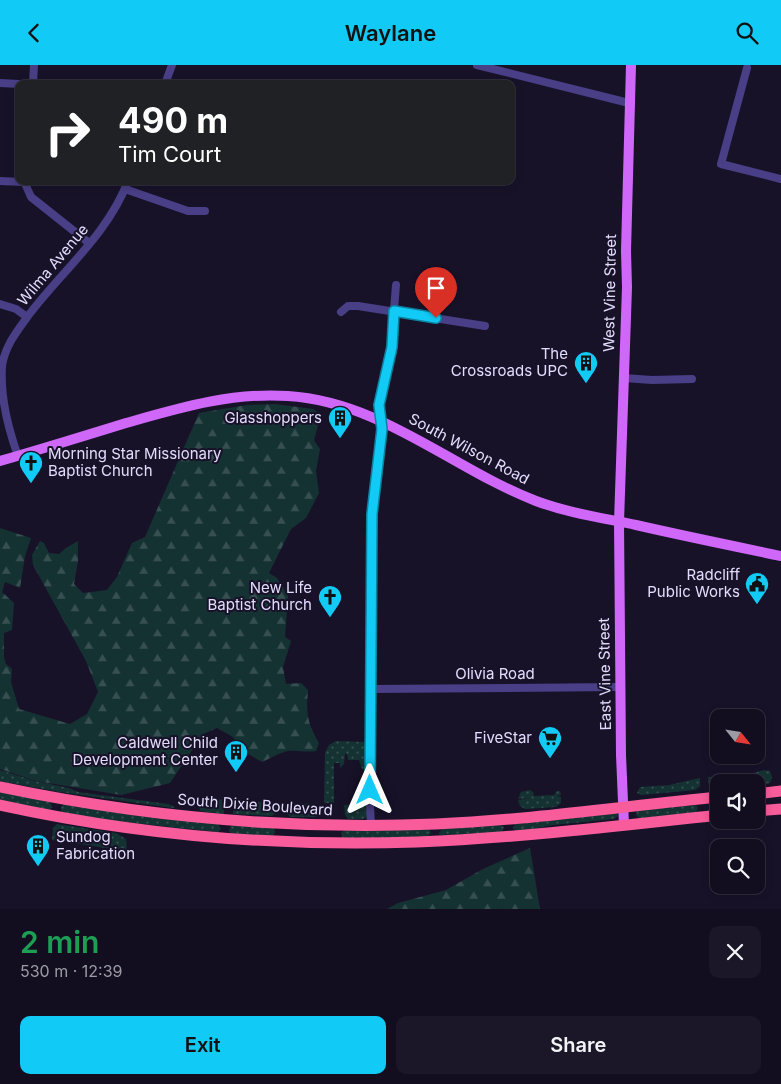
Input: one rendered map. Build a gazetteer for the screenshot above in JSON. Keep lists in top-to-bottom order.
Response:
{
  "streets": {
    "highway": ["South Dixie Boulevard"],
    "main road": ["West Vine Street", "South Wilson Road", "East Vine Street"],
    "street": ["Wilma Avenue", "Olivia Road"]
  },
  "crossings": [
    ["Wilma Avenue", "South Wilson Road"],
    ["West Vine Street", "South Wilson Road"],
    ["West Vine Street", "East Vine Street"],
    ["South Wilson Road", "East Vine Street"],
    ["Olivia Road", "East Vine Street"],
    ["East Vine Street", "South Dixie Boulevard"]
  ],
  "places": {
    "building": [
      "The Crossroads UPC",
      "Glasshoppers",
      "Caldwell Child Development Center",
      "Sundog Fabrication"
    ],
    "church": ["Morning Star Missionary Baptist Church", "New Life Baptist Church"],
    "public building": ["Radcliff Public Works"],
    "supermarket": ["FiveStar"]
  },
  "north": "bottom right",
  "page": {
    "header": "Waylane",
    "turn": ["490 m", "Tim Court"],
    "heading": ["2 min", "530 m · 12:39"],
    "buttons": ["Exit", "Share"]
  }
}
